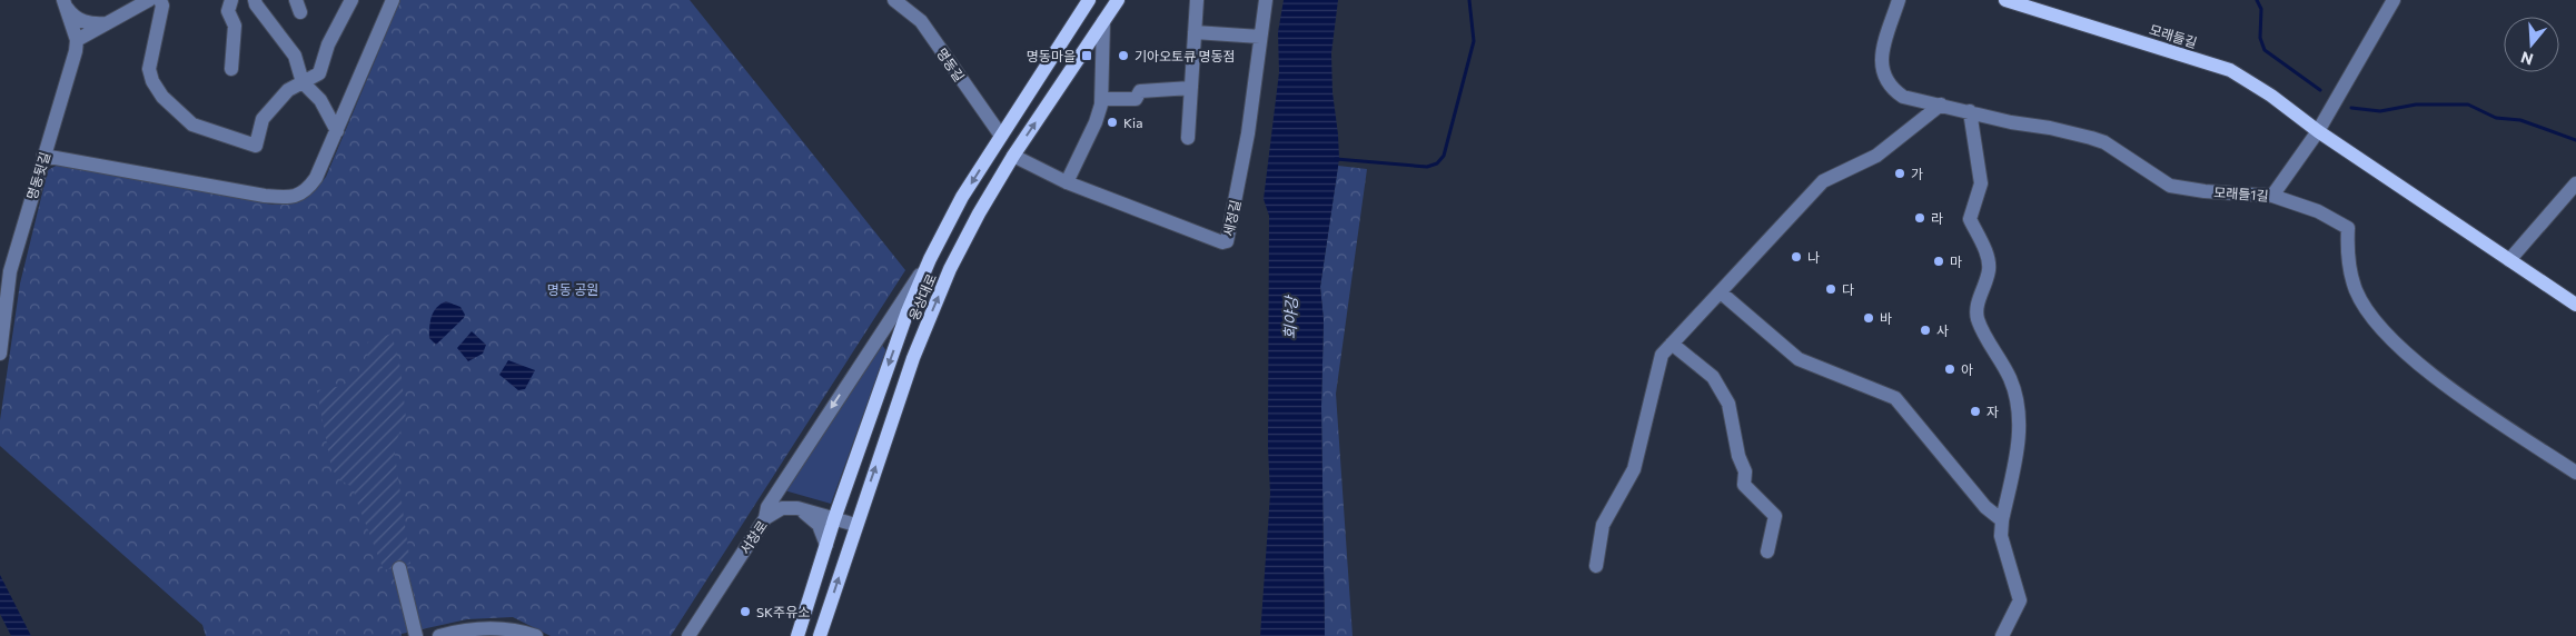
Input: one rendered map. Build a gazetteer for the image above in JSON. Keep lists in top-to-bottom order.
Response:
{
  "streets": {
    "main road": ["모래들길", "웅상대로"],
    "street": [
      "명동길",
      "명동뒷길",
      "모래들1길",
      "세정길",
      "서창로"
    ]
  },
  "crossings": [
    ["명동길", "웅상대로"],
    ["세정길", "웅상대로"]
  ],
  "water": ["회야강"],
  "parks": ["명동 공원"],
  "places": {
    "transit": ["명동마을"],
    "other": [
      "기아오토큐 명동점",
      "Kia",
      "가",
      "라",
      "나",
      "마",
      "다",
      "바",
      "사",
      "아",
      "자",
      "SK주유소"
    ]
  },
  "north": "bottom"
}
